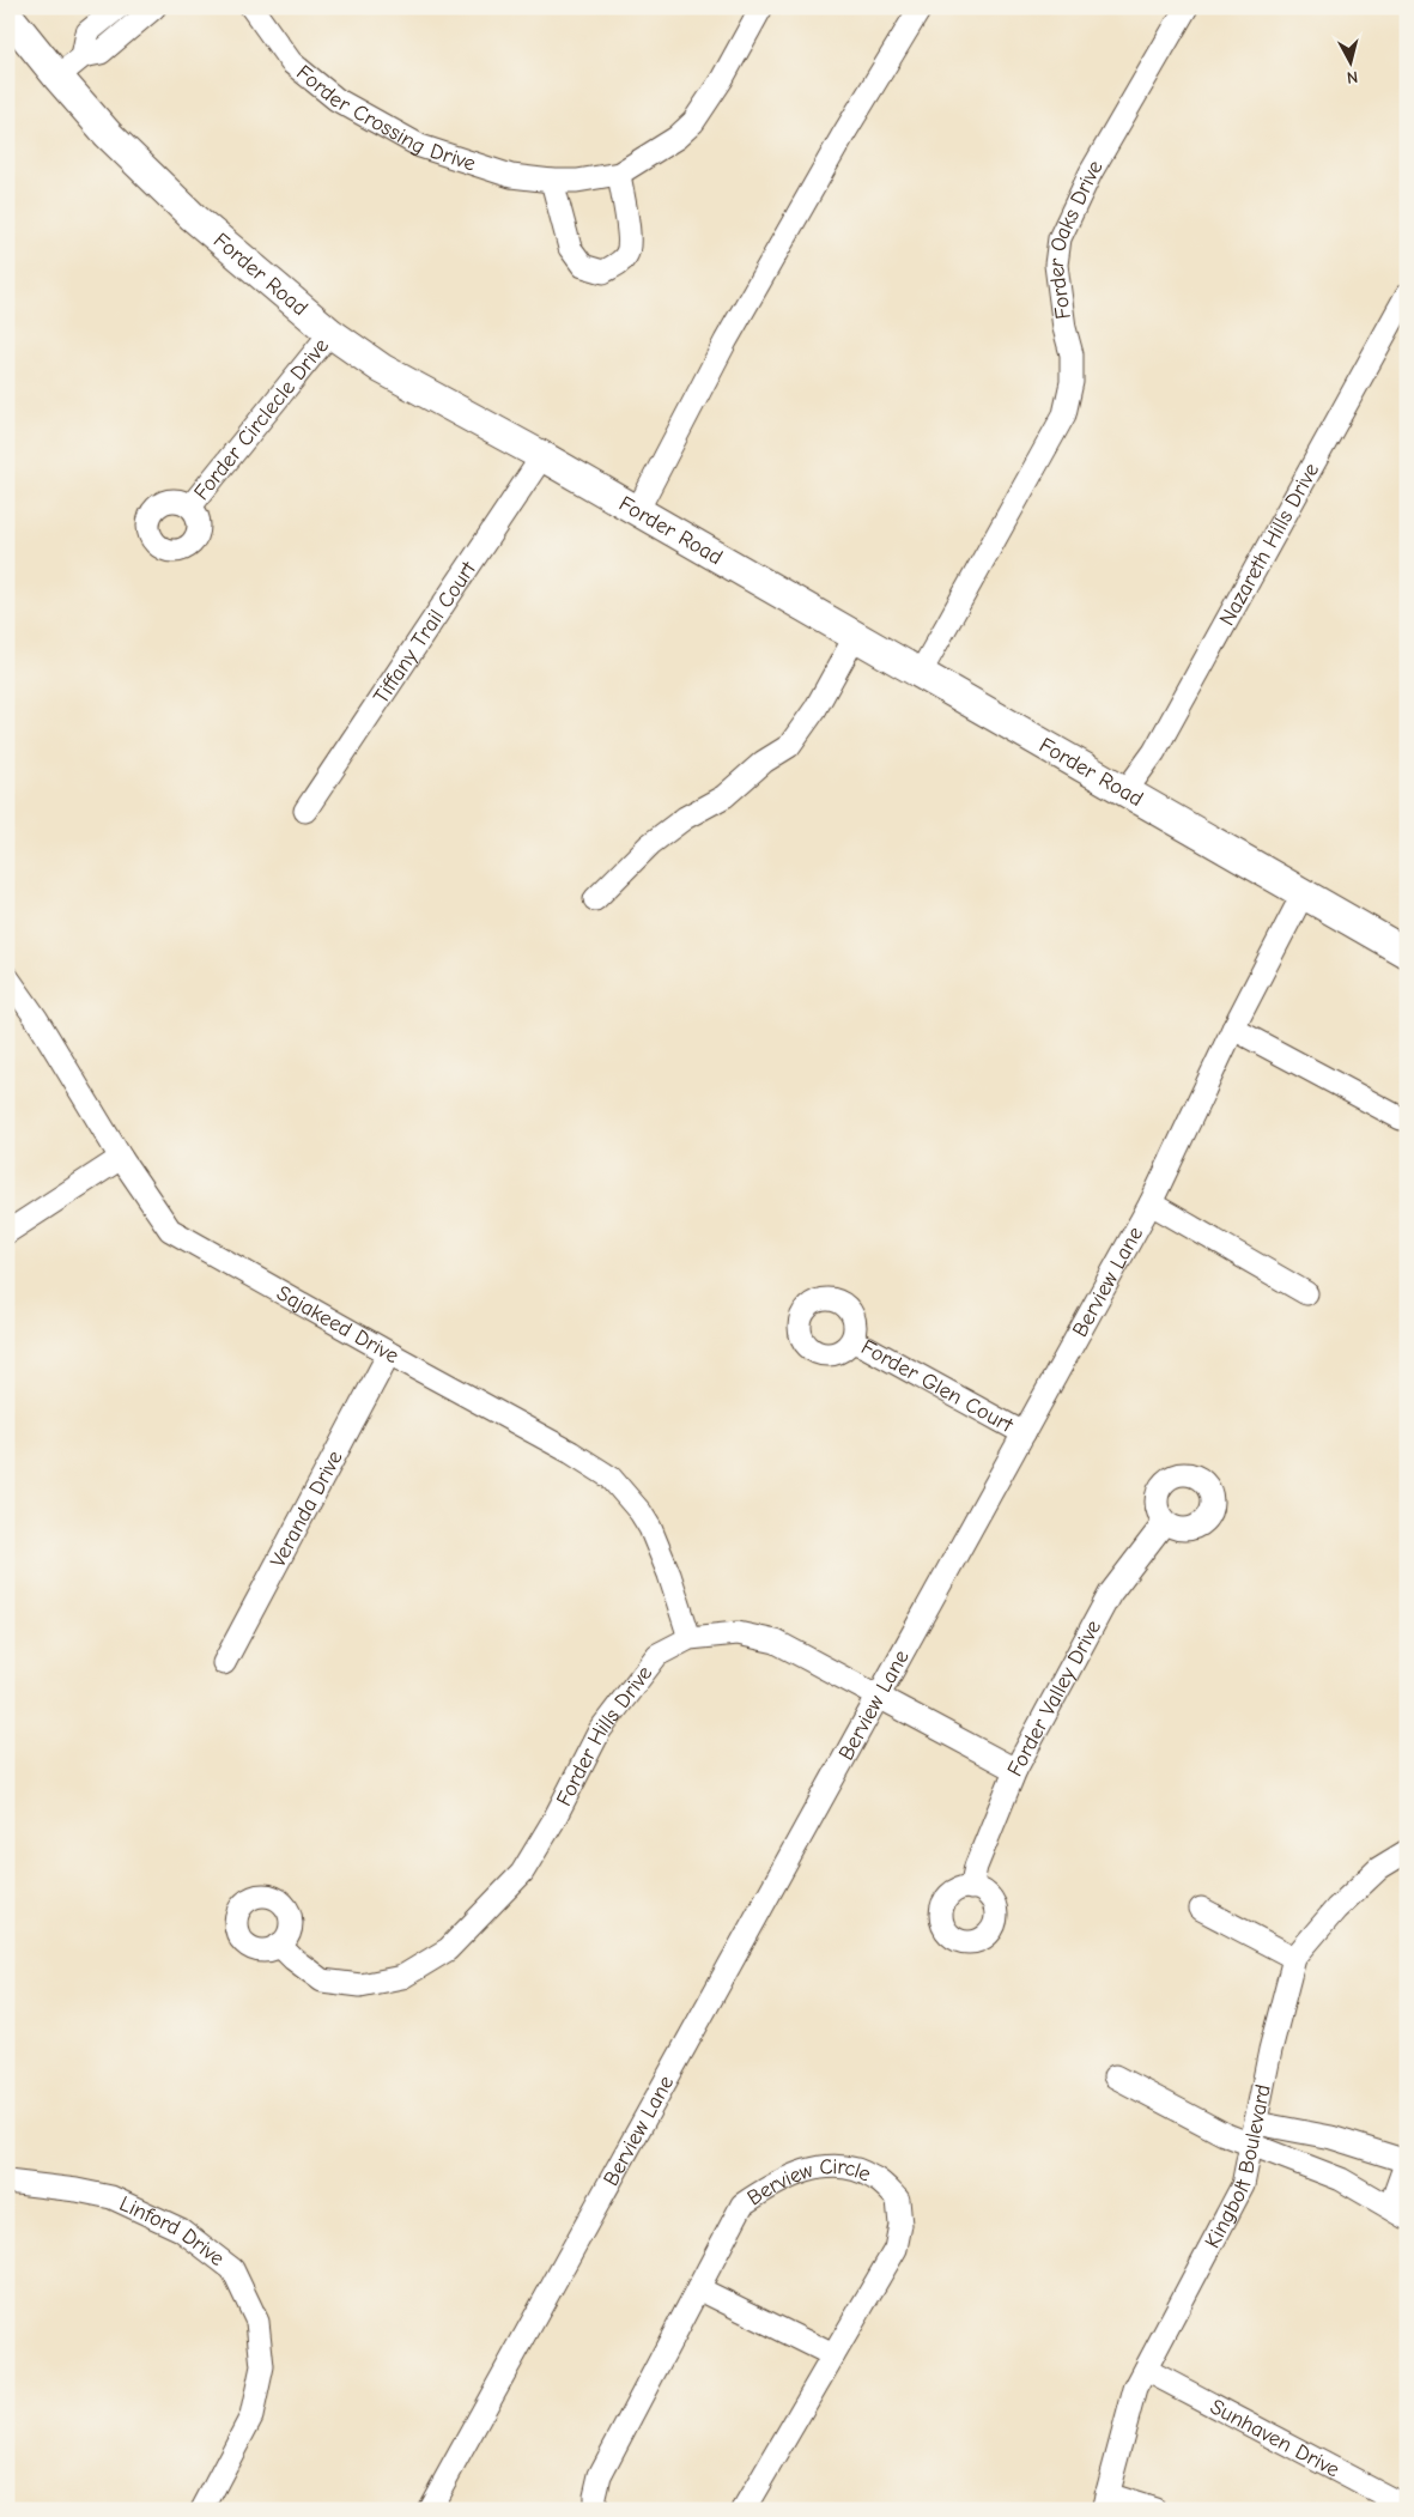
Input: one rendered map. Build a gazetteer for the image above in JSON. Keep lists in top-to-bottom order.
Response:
{
  "streets": {
    "main road": ["Forder Road"],
    "street": [
      "Forder Crossing Drive",
      "Forder Oaks Drive",
      "Forder Circlecle Drive",
      "Nazareth Hills Drive",
      "Tiffany Trail Court",
      "Berview Lane",
      "Sajakeed Drive",
      "Forder Glen Court",
      "Veranda Drive",
      "Forder Valley Drive",
      "Forder Hills Drive",
      "Kingbolt Boulevard",
      "Berview Circle",
      "Linford Drive",
      "Sunhaven Drive"
    ]
  },
  "crossings": [
    ["Forder Oaks Drive", "Forder Road"],
    ["Forder Road", "Forder Circlecle Drive"],
    ["Forder Road", "Nazareth Hills Drive"],
    ["Forder Road", "Tiffany Trail Court"],
    ["Forder Road", "Berview Lane"],
    ["Berview Lane", "Forder Glen Court"],
    ["Berview Lane", "Forder Hills Drive"],
    ["Sajakeed Drive", "Veranda Drive"],
    ["Sajakeed Drive", "Forder Hills Drive"],
    ["Forder Valley Drive", "Forder Hills Drive"],
    ["Kingbolt Boulevard", "Sunhaven Drive"]
  ],
  "north": "bottom"
}
